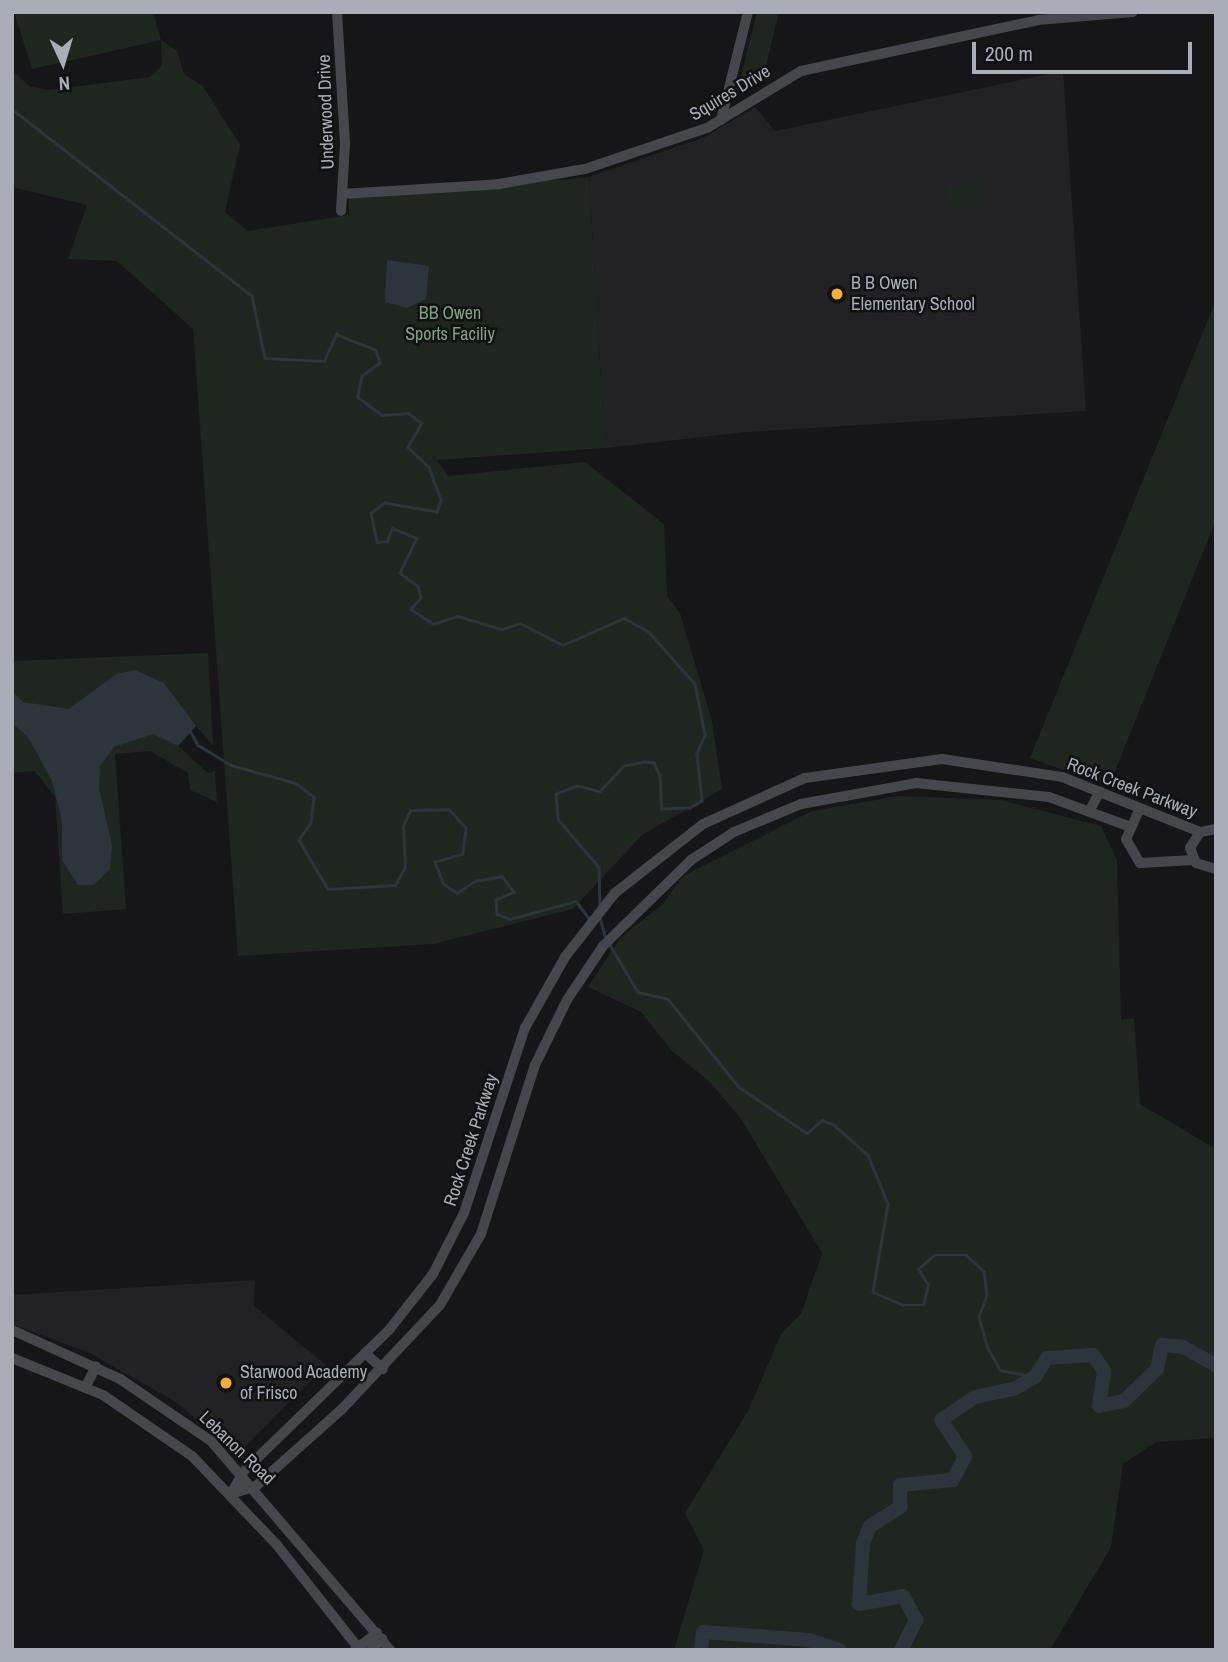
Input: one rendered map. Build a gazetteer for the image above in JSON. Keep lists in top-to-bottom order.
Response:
{
  "streets": {
    "street": [
      "Squires Drive",
      "Underwood Drive",
      "Rock Creek Parkway",
      "Lebanon Road"
    ]
  },
  "crossings": [
    ["Squires Drive", "Underwood Drive"],
    ["Rock Creek Parkway", "Lebanon Road"]
  ],
  "parks": ["BB Owen Sports Faciliy"],
  "places": ["B B Owen Elementary School", "Starwood Academy of Frisco"],
  "scale_bar": "200 m",
  "north": "bottom"
}
